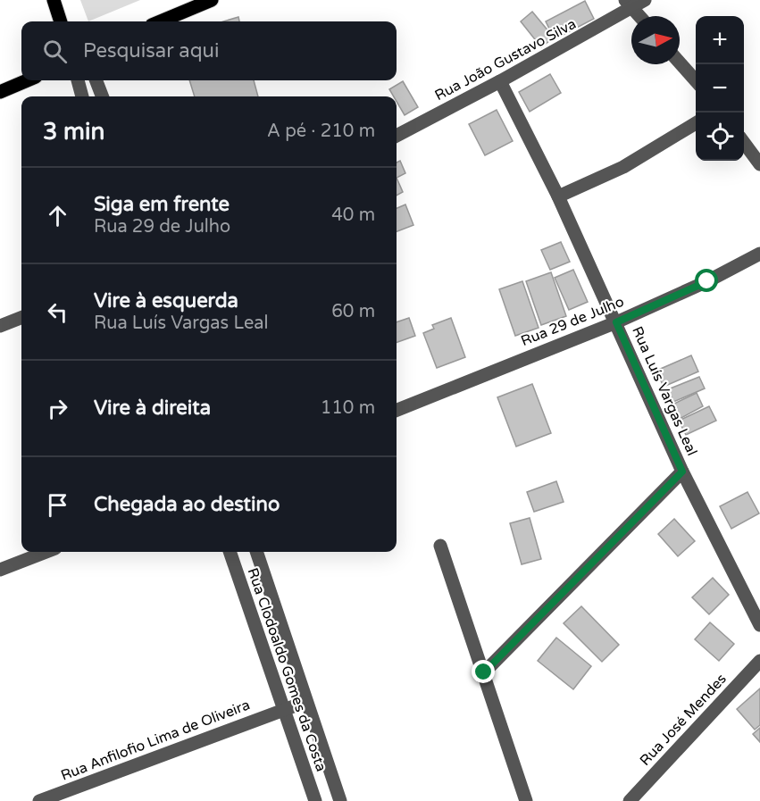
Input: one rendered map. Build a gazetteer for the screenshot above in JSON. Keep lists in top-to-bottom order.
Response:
{
  "streets": {
    "street": [
      "Rua João Gustavo Silva",
      "Rua 29 de Julho",
      "Rua Luís Vargas Leal",
      "Rua Clodoaldo Gomes da Costa",
      "Rua José Mendes",
      "Rua Anfilofio Lima de Oliveira"
    ]
  },
  "crossings": [
    ["Rua João Gustavo Silva", "Rua Luís Vargas Leal"],
    ["Rua 29 de Julho", "Rua Luís Vargas Leal"],
    ["Rua Clodoaldo Gomes da Costa", "Rua Anfilofio Lima de Oliveira"]
  ],
  "north": "right",
  "page": {
    "map_buttons": ["+", "−"],
    "search": "Pesquisar aqui",
    "heading": ["3 min", "A pé · 210 m"],
    "list": [
      ["Siga em frente", "Rua 29 de Julho", "40 m"],
      ["Vire à esquerda", "Rua Luís Vargas Leal", "60 m"],
      ["Vire à direita", "110 m"],
      "Chegada ao destino"
    ]
  }
}
